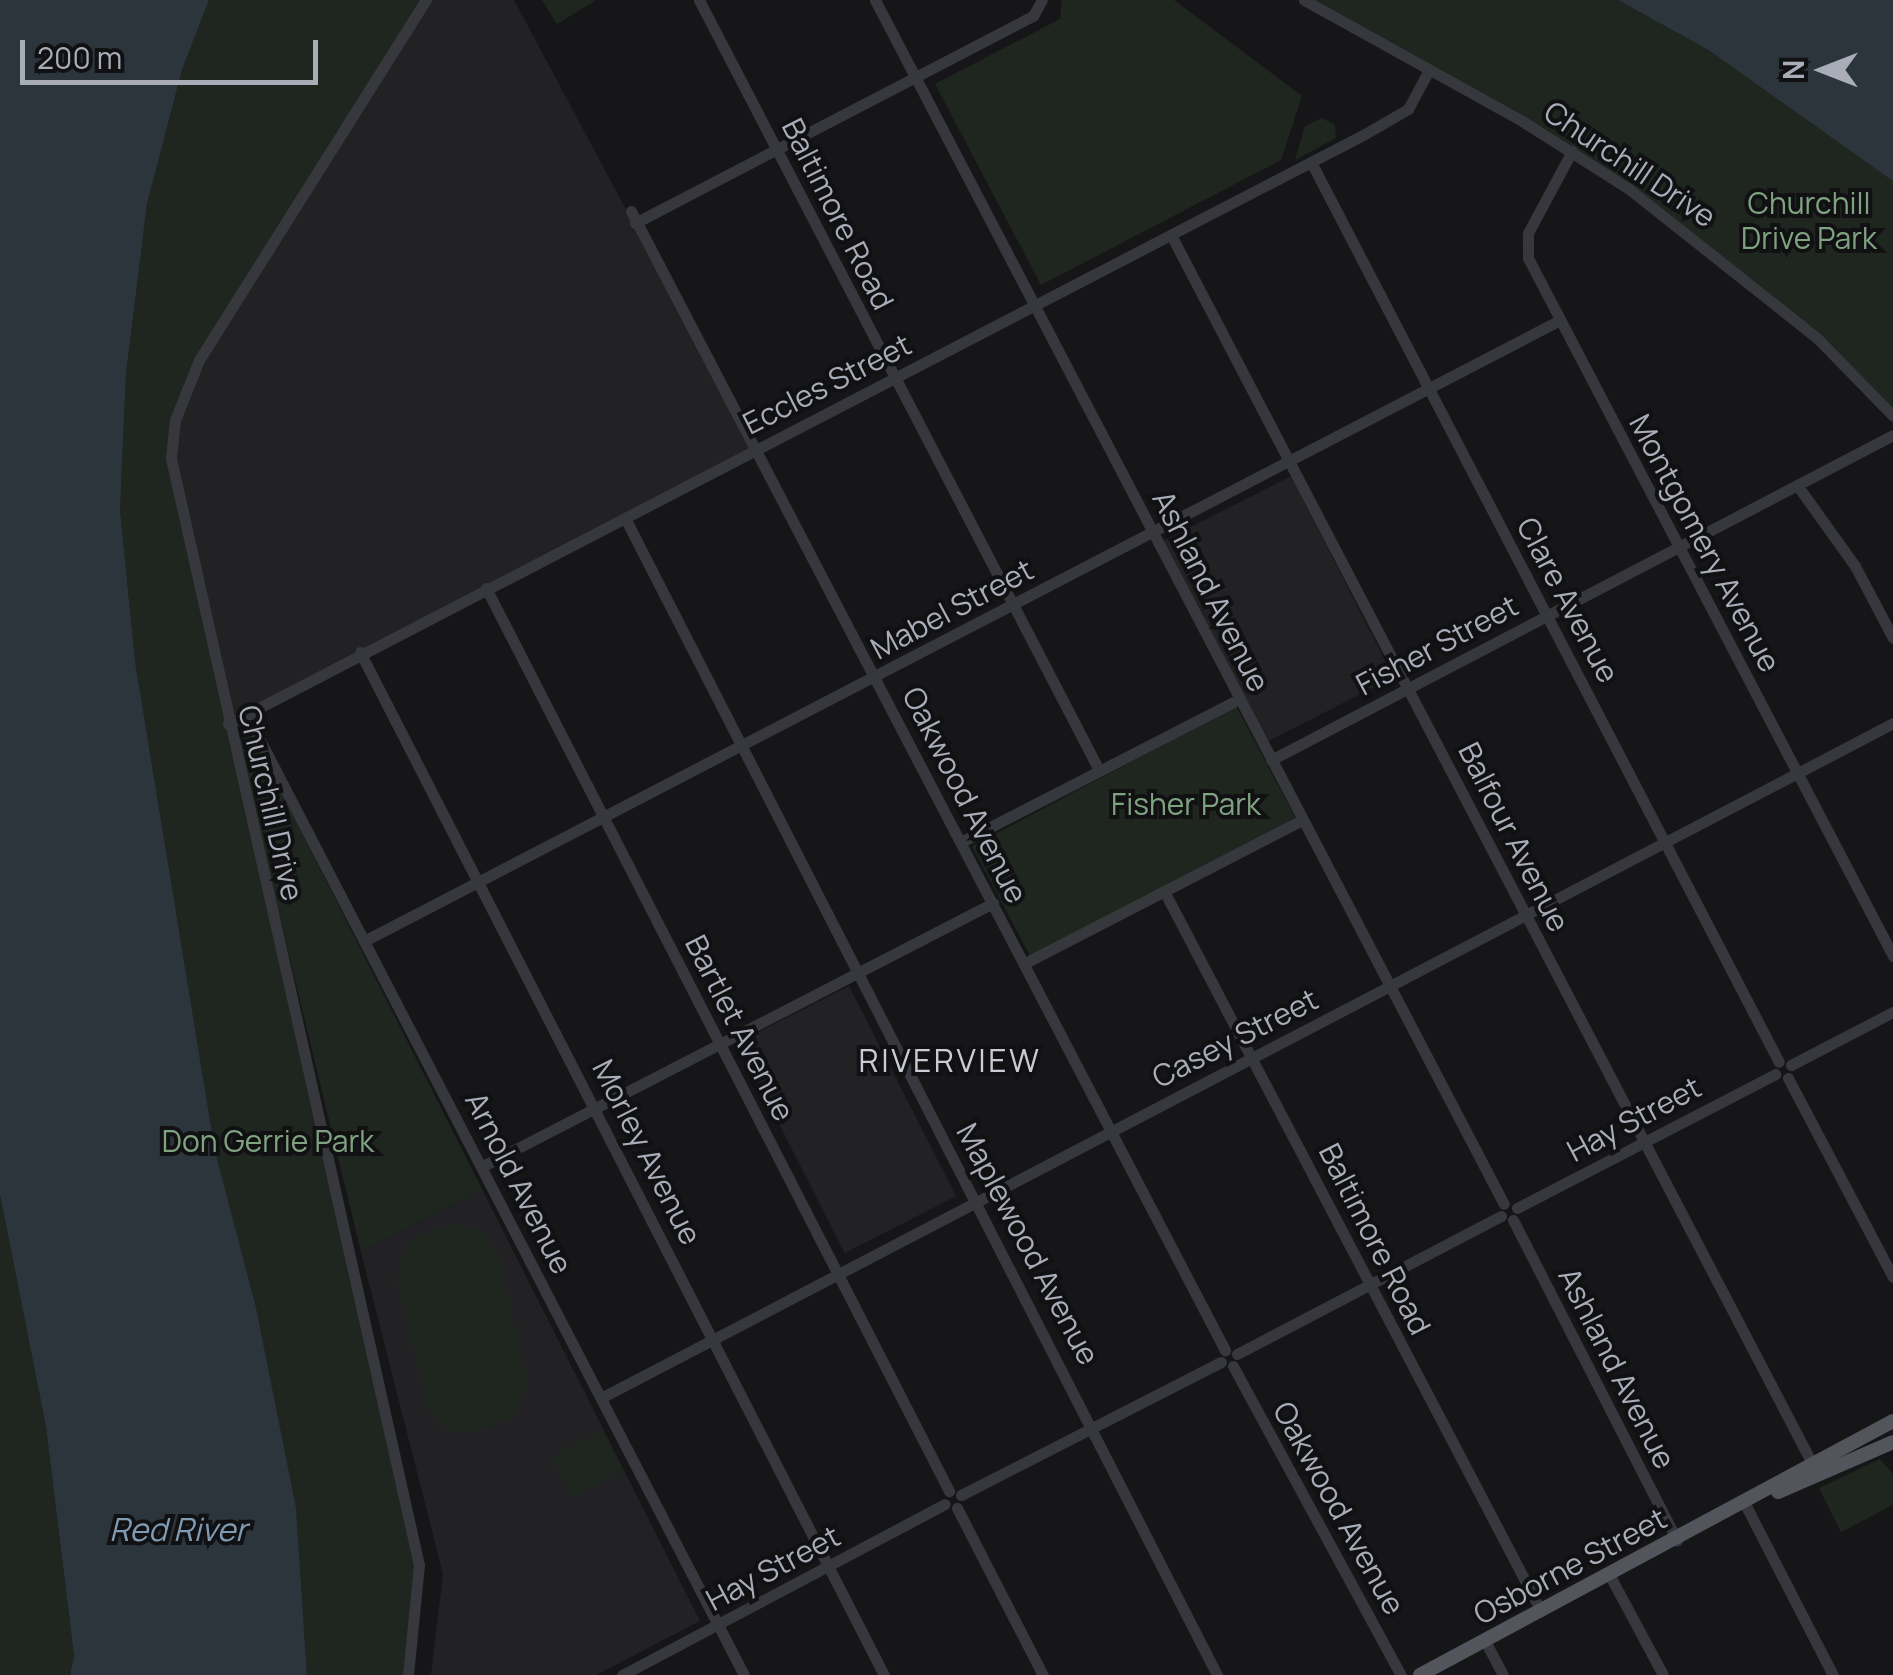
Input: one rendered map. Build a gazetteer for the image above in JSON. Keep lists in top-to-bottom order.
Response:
{
  "streets": {
    "main road": ["Osborne Street"],
    "street": [
      "Churchill Drive",
      "Baltimore Road",
      "Eccles Street",
      "Montgomery Avenue",
      "Ashland Avenue",
      "Clare Avenue",
      "Mabel Street",
      "Fisher Street",
      "Oakwood Avenue",
      "Balfour Avenue",
      "Bartlet Avenue",
      "Casey Street",
      "Hay Street",
      "Morley Avenue",
      "Arnold Avenue",
      "Maplewood Avenue"
    ]
  },
  "crossings": [
    ["Churchill Drive", "Eccles Street"],
    ["Churchill Drive", "Montgomery Avenue"],
    ["Baltimore Road", "Eccles Street"],
    ["Baltimore Road", "Mabel Street"],
    ["Baltimore Road", "Oakwood Avenue"],
    ["Baltimore Road", "Casey Street"],
    ["Baltimore Road", "Hay Street"],
    ["Baltimore Road", "Osborne Street"],
    ["Eccles Street", "Ashland Avenue"],
    ["Eccles Street", "Clare Avenue"],
    ["Eccles Street", "Oakwood Avenue"],
    ["Eccles Street", "Balfour Avenue"],
    ["Eccles Street", "Bartlet Avenue"],
    ["Eccles Street", "Morley Avenue"],
    ["Eccles Street", "Arnold Avenue"],
    ["Eccles Street", "Maplewood Avenue"],
    ["Montgomery Avenue", "Mabel Street"],
    ["Montgomery Avenue", "Fisher Street"],
    ["Montgomery Avenue", "Casey Street"],
    ["Ashland Avenue", "Mabel Street"],
    ["Ashland Avenue", "Fisher Street"],
    ["Ashland Avenue", "Casey Street"],
    ["Ashland Avenue", "Hay Street"],
    ["Ashland Avenue", "Osborne Street"],
    ["Clare Avenue", "Mabel Street"],
    ["Clare Avenue", "Fisher Street"],
    ["Clare Avenue", "Casey Street"],
    ["Clare Avenue", "Hay Street"],
    ["Mabel Street", "Oakwood Avenue"],
    ["Mabel Street", "Balfour Avenue"],
    ["Mabel Street", "Bartlet Avenue"],
    ["Mabel Street", "Morley Avenue"],
    ["Mabel Street", "Arnold Avenue"],
    ["Mabel Street", "Maplewood Avenue"],
    ["Fisher Street", "Balfour Avenue"],
    ["Oakwood Avenue", "Casey Street"],
    ["Oakwood Avenue", "Hay Street"],
    ["Balfour Avenue", "Casey Street"],
    ["Balfour Avenue", "Hay Street"],
    ["Balfour Avenue", "Osborne Street"],
    ["Bartlet Avenue", "Casey Street"],
    ["Bartlet Avenue", "Hay Street"],
    ["Casey Street", "Morley Avenue"],
    ["Casey Street", "Arnold Avenue"],
    ["Casey Street", "Maplewood Avenue"],
    ["Hay Street", "Morley Avenue"],
    ["Hay Street", "Arnold Avenue"],
    ["Hay Street", "Maplewood Avenue"]
  ],
  "districts": ["RIVERVIEW"],
  "water": ["Red River"],
  "parks": ["Churchill Drive Park", "Fisher Park", "Don Gerrie Park"],
  "scale_bar": "200 m",
  "north": "left"
}
